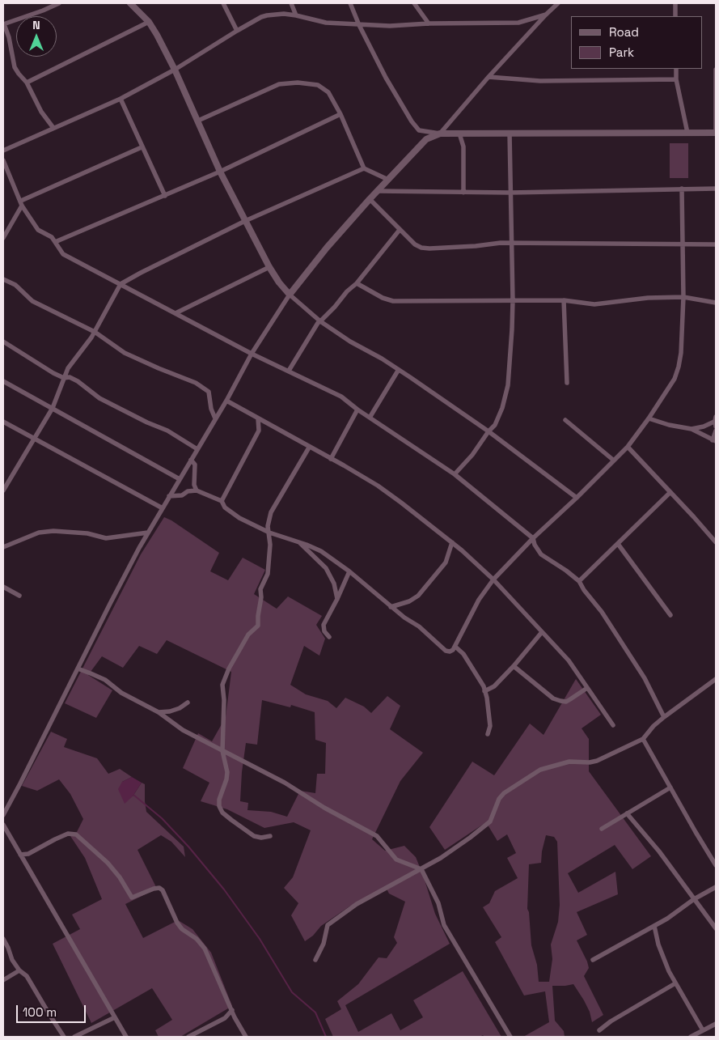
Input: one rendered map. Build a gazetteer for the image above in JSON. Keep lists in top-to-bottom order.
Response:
{
  "legend": ["Road", "Park"],
  "scale_bar": "100 m",
  "north": "top"
}
